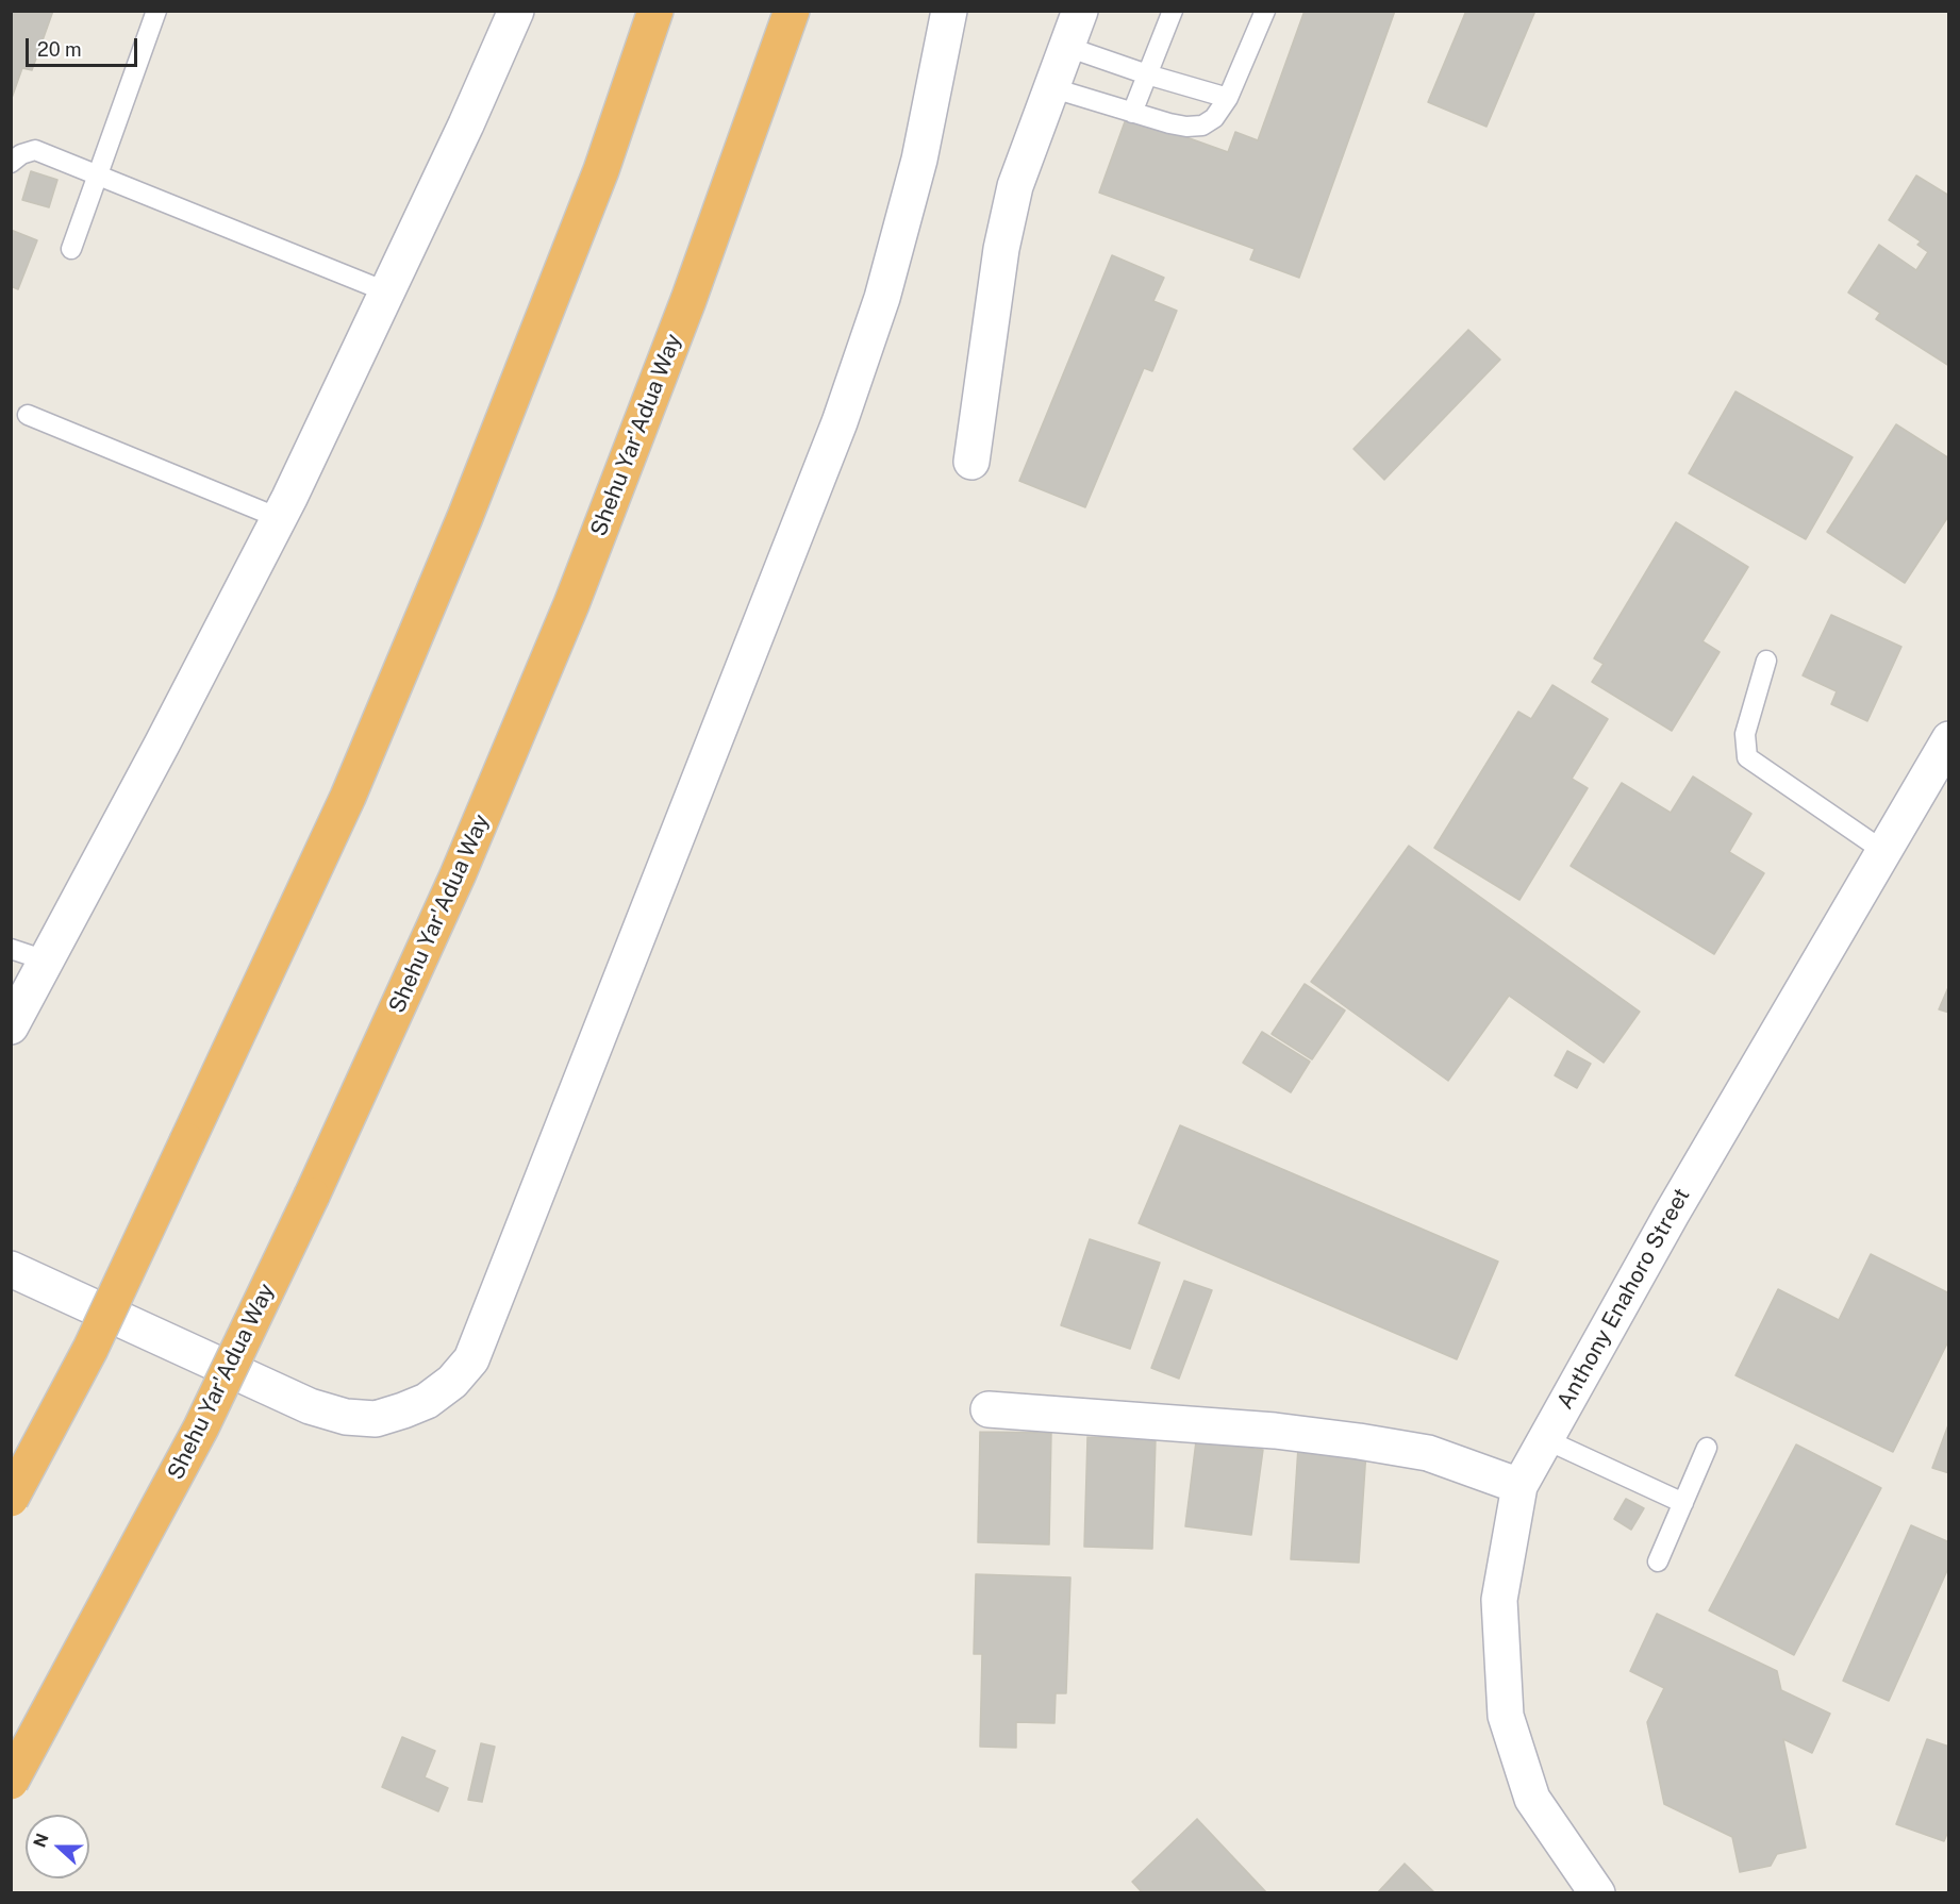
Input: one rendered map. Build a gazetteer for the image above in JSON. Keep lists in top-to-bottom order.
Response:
{
  "streets": {
    "highway": ["Shehu Yar'Adua Way"],
    "street": ["Anthony Enahoro Street"]
  },
  "scale_bar": "20 m",
  "north": "left"
}
